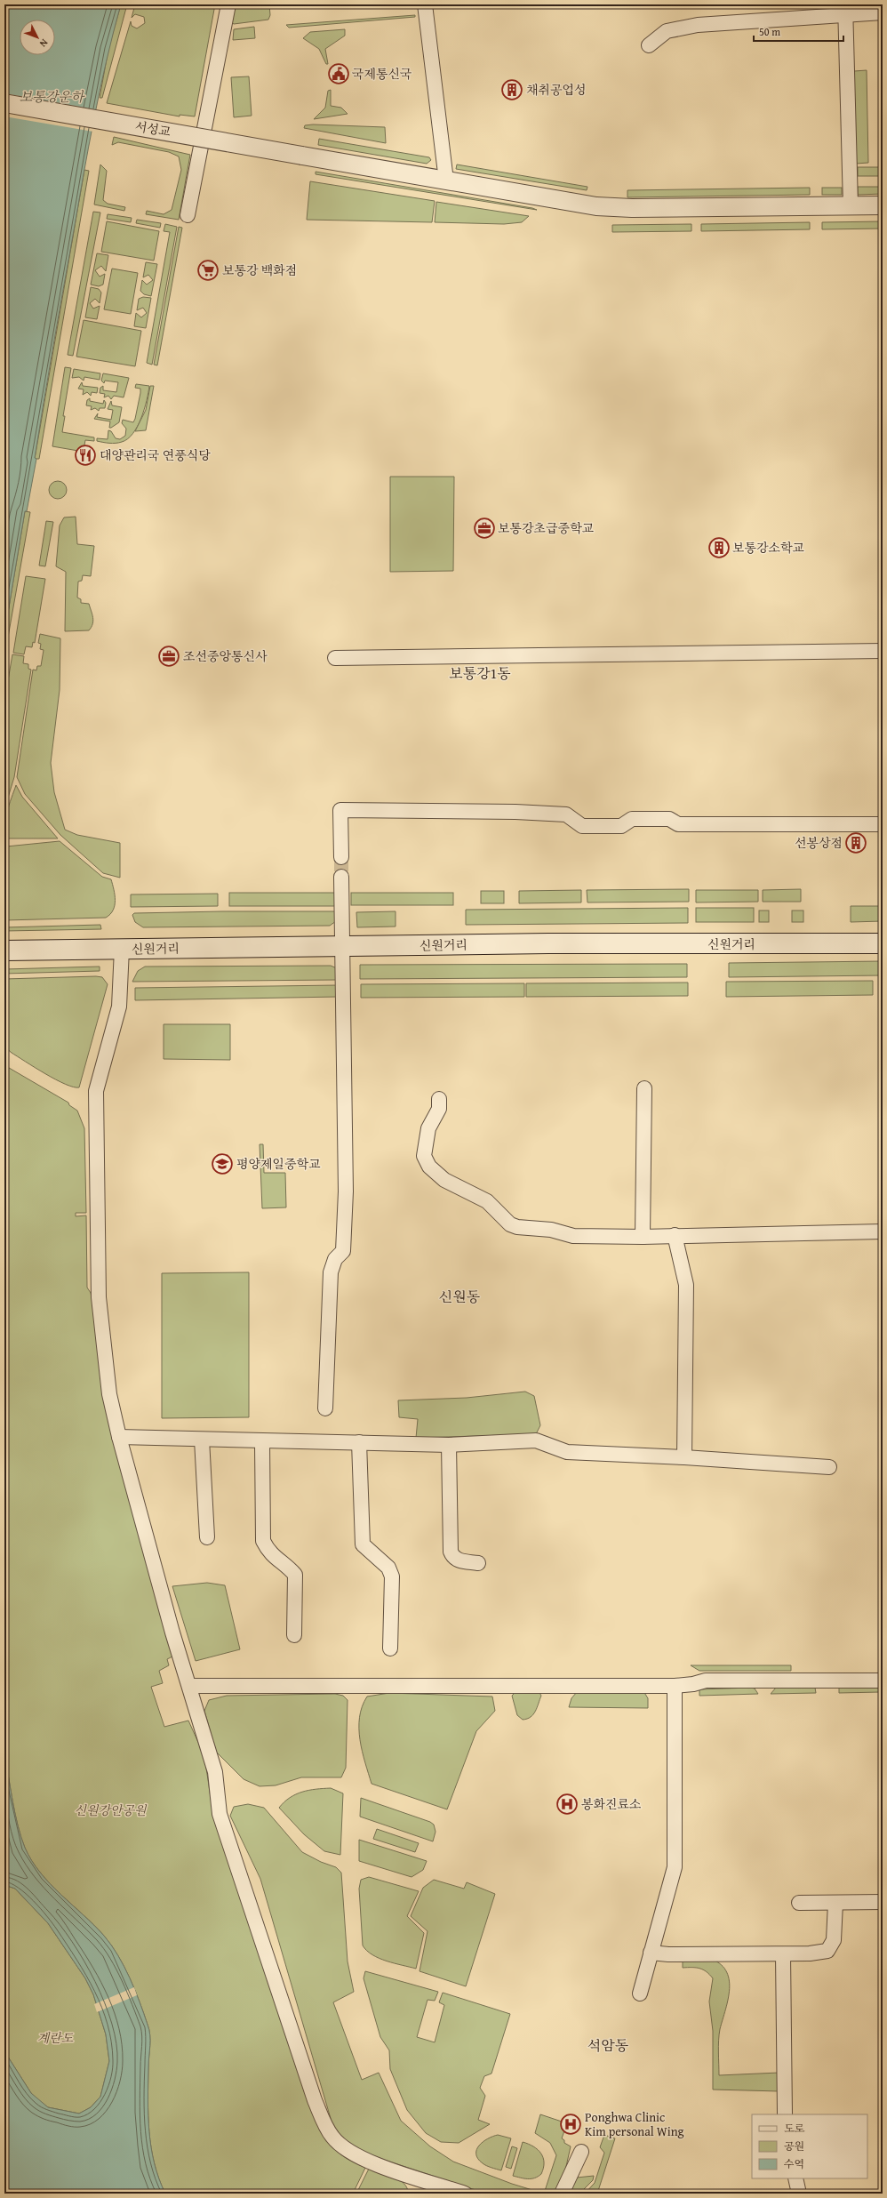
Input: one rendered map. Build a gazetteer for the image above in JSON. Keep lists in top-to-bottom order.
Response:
{
  "streets": {
    "main road": ["신원거리"],
    "street": ["서성교"]
  },
  "districts": ["보통강1동", "신원동", "석암동"],
  "water": ["보통강운하"],
  "parks": ["신원강안공원", "계란도"],
  "places": {
    "public building": ["국제통신국"],
    "building": ["채취공업성", "보통강소학교", "선봉상점"],
    "supermarket": ["보통강 백화점"],
    "restaurant": ["대양관리국 연풍식당"],
    "office": ["보통강초급중학교", "조선중앙통신사"],
    "school or university": ["평양제일중학교"],
    "hospital": ["봉화진료소", "Ponghwa Clinic Kim personal Wing"]
  },
  "legend": ["도로", "공원", "수역"],
  "scale_bar": "50 m",
  "north": "bottom right"
}
